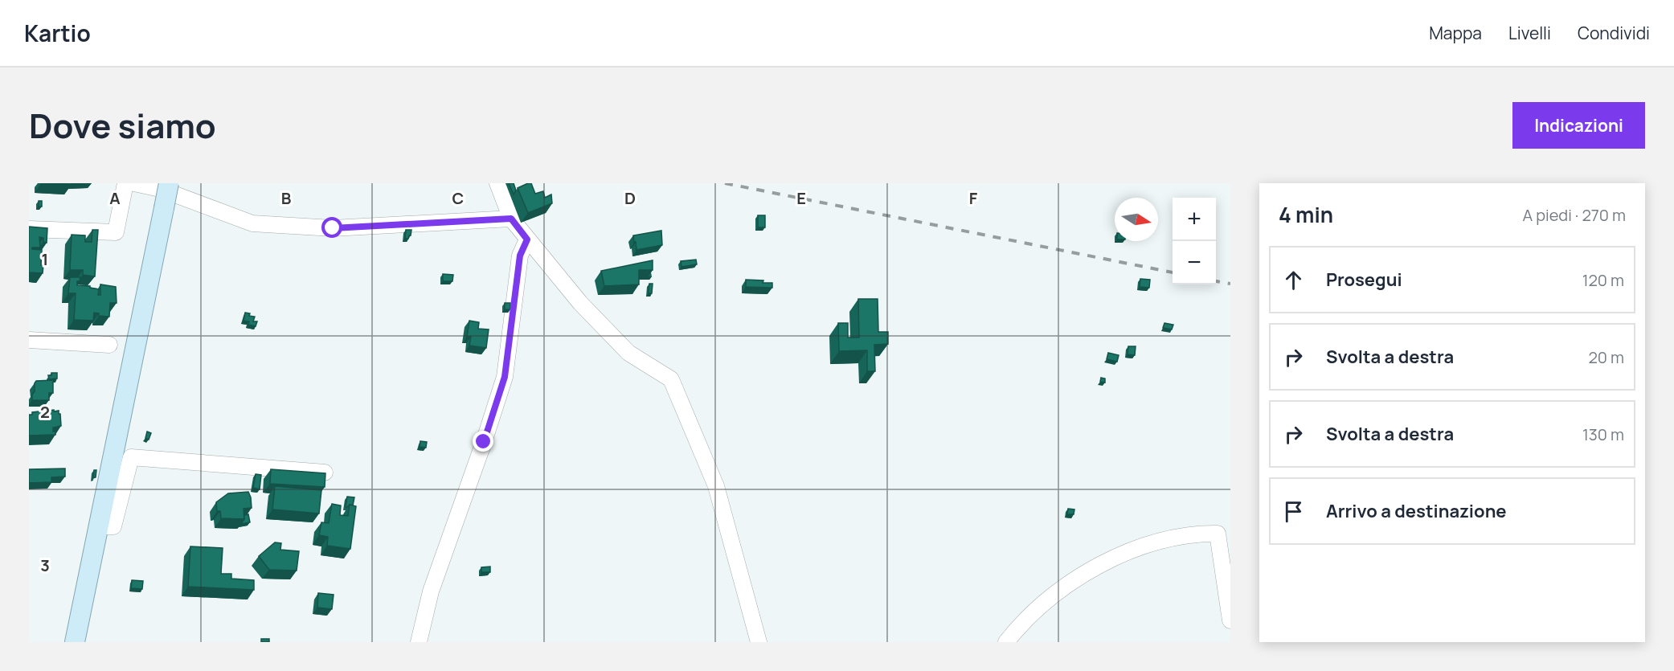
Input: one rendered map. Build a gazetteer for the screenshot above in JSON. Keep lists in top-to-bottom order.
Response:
{
  "north": "right",
  "page": {
    "header": "Kartio",
    "nav": ["Mappa", "Livelli", "Condividi"],
    "title": "Dove siamo",
    "buttons": "Indicazioni",
    "heading": ["4 min", "A piedi · 270 m"],
    "map_buttons": ["+", "−"],
    "list": [
      ["Prosegui", "120 m"],
      ["Svolta a destra", "20 m"],
      ["Svolta a destra", "130 m"],
      "Arrivo a destinazione"
    ]
  },
  "grid": {
    "columns": [
      "A",
      "B",
      "C",
      "D",
      "E",
      "F"
    ],
    "rows": ["1", "2", "3"]
  }
}
